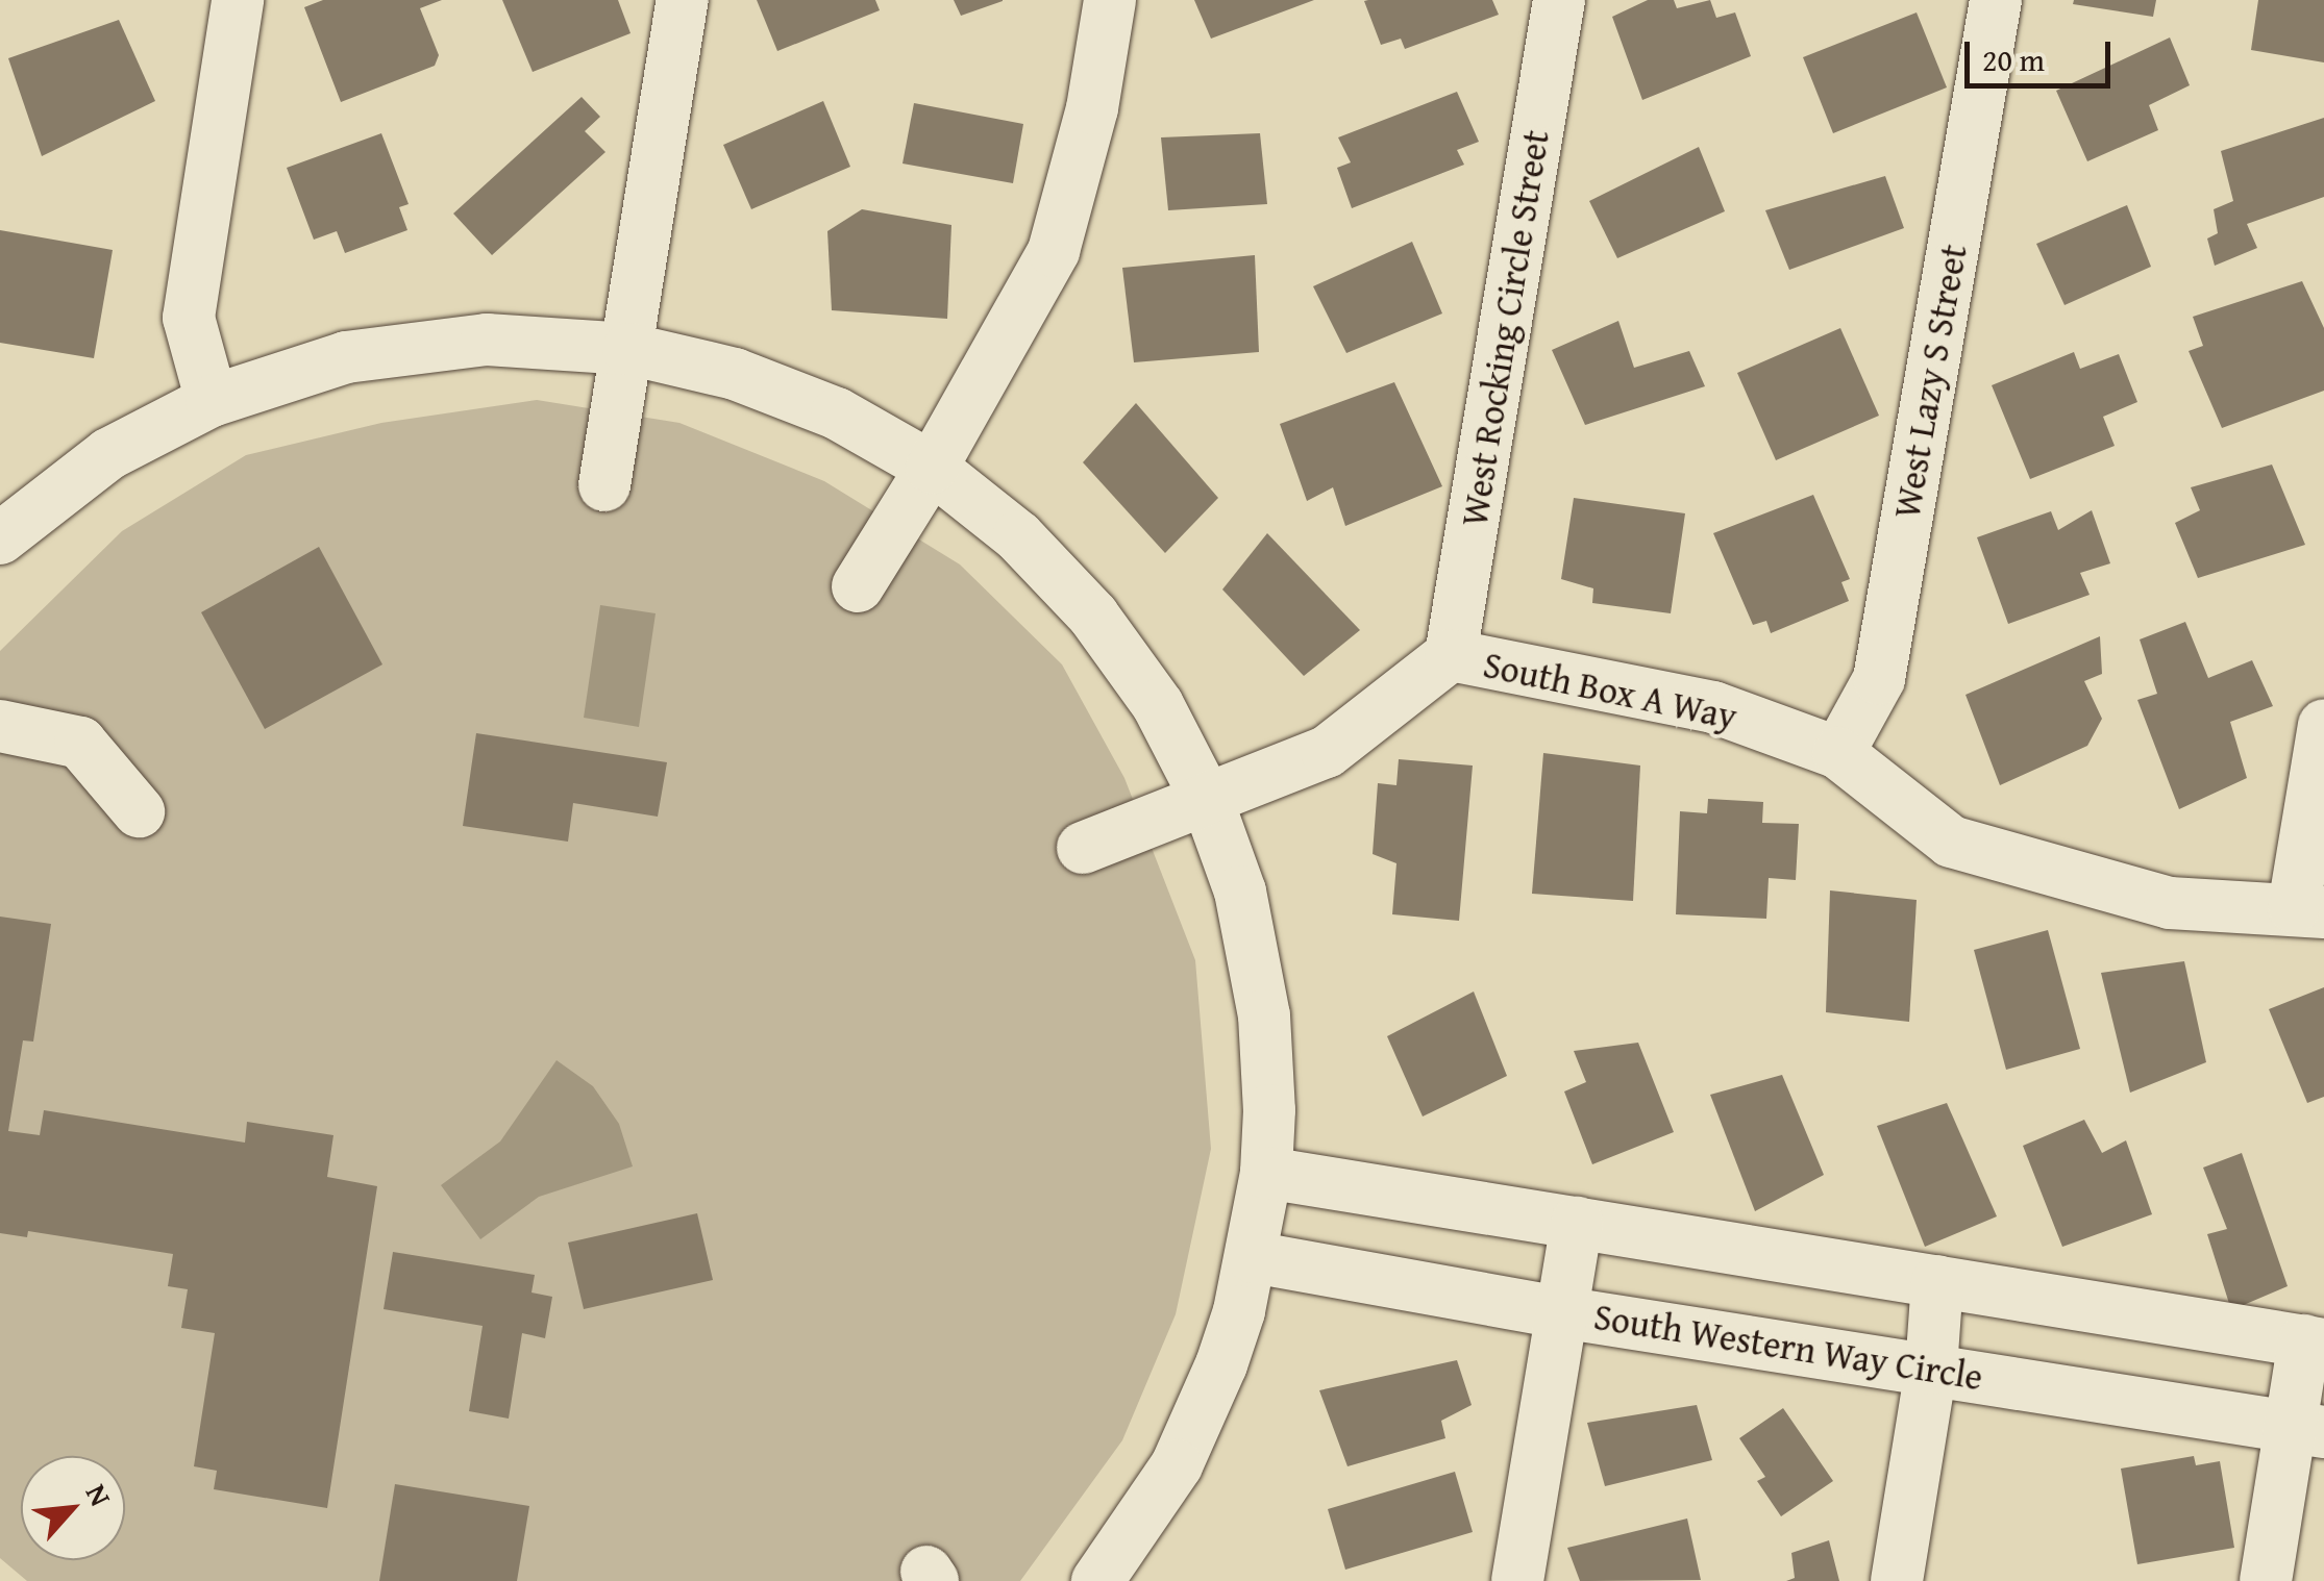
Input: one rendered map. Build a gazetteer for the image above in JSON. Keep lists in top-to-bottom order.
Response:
{
  "streets": {
    "street": [
      "West Rocking Circle Street",
      "West Lazy S Street",
      "South Box A Way",
      "South Western Way Circle"
    ]
  },
  "crossings": [
    ["West Rocking Circle Street", "South Box A Way"],
    ["West Lazy S Street", "South Box A Way"]
  ],
  "scale_bar": "20 m",
  "north": "top right"
}
